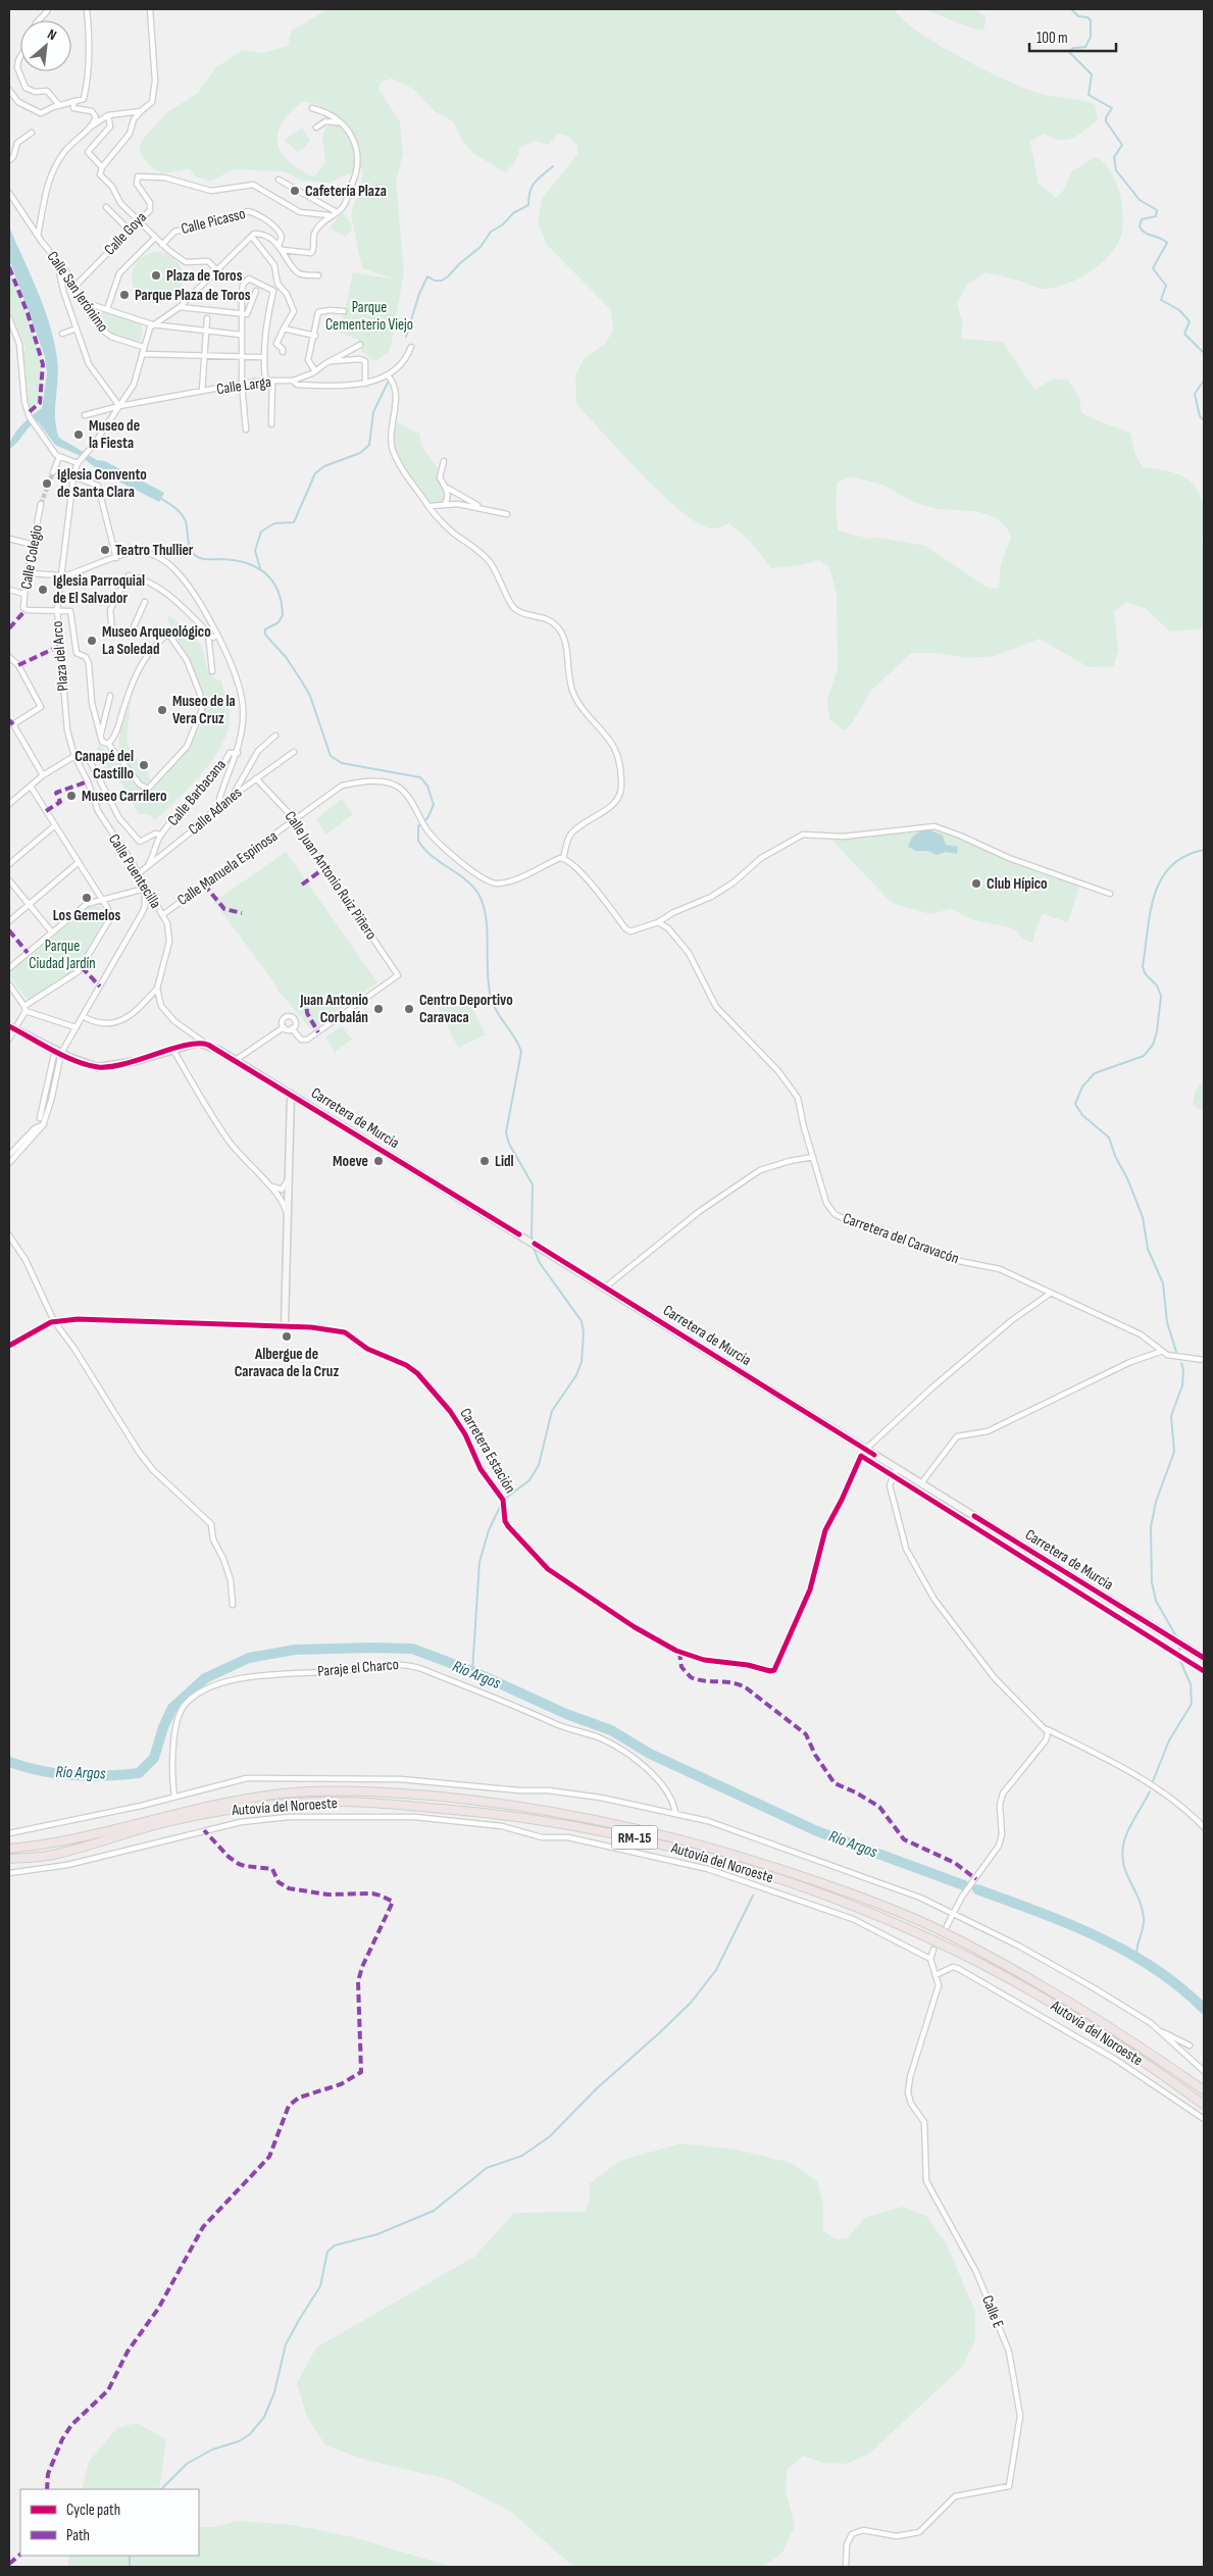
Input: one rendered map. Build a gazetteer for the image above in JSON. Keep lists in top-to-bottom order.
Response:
{
  "streets": {
    "highway": ["Autovía del Noroeste", "RM-15"],
    "main road": ["Carretera de Murcia"],
    "street": [
      "Calle Picasso",
      "Calle Goya",
      "Calle San Jerónimo",
      "Calle Larga",
      "Calle Colegio",
      "Plaza del Arco",
      "Calle Barbacana",
      "Calle Adanes",
      "Calle Manuela Espinosa",
      "Calle Puentecilla",
      "Calle Juan Antonio Ruiz Piñero",
      "Carretera del Caravacón",
      "Carretera Estación",
      "Paraje el Charco",
      "Calle E"
    ]
  },
  "crossings": [
    ["Calle Goya", "Calle San Jerónimo"],
    ["Calle Colegio", "Plaza del Arco"],
    ["Plaza del Arco", "Calle Puentecilla"],
    ["Calle Barbacana", "Calle Adanes"],
    ["Calle Adanes", "Calle Puentecilla"],
    ["Calle Adanes", "Calle Juan Antonio Ruiz Piñero"],
    ["Calle Manuela Espinosa", "Calle Puentecilla"],
    ["Calle Manuela Espinosa", "Calle Juan Antonio Ruiz Piñero"]
  ],
  "water": ["Río Argos"],
  "parks": ["Parque Cementerio Viejo", "Parque Ciudad Jardín"],
  "places": [
    "Cafetería Plaza",
    "Plaza de Toros",
    "Parque Plaza de Toros",
    "Museo de la Fiesta",
    "Iglesia Convento de Santa Clara",
    "Teatro Thullier",
    "Iglesia Parroquial de El Salvador",
    "Museo Arqueológico La Soledad",
    "Museo de la Vera Cruz",
    "Canapé del Castillo",
    "Museo Carrilero",
    "Club Hípico",
    "Los Gemelos",
    "Juan Antonio Corbalán",
    "Centro Deportivo Caravaca",
    "Moeve",
    "Lidl",
    "Albergue de Caravaca de la Cruz"
  ],
  "legend": ["Cycle path", "Path"],
  "scale_bar": "100 m",
  "north": "top right"
}
